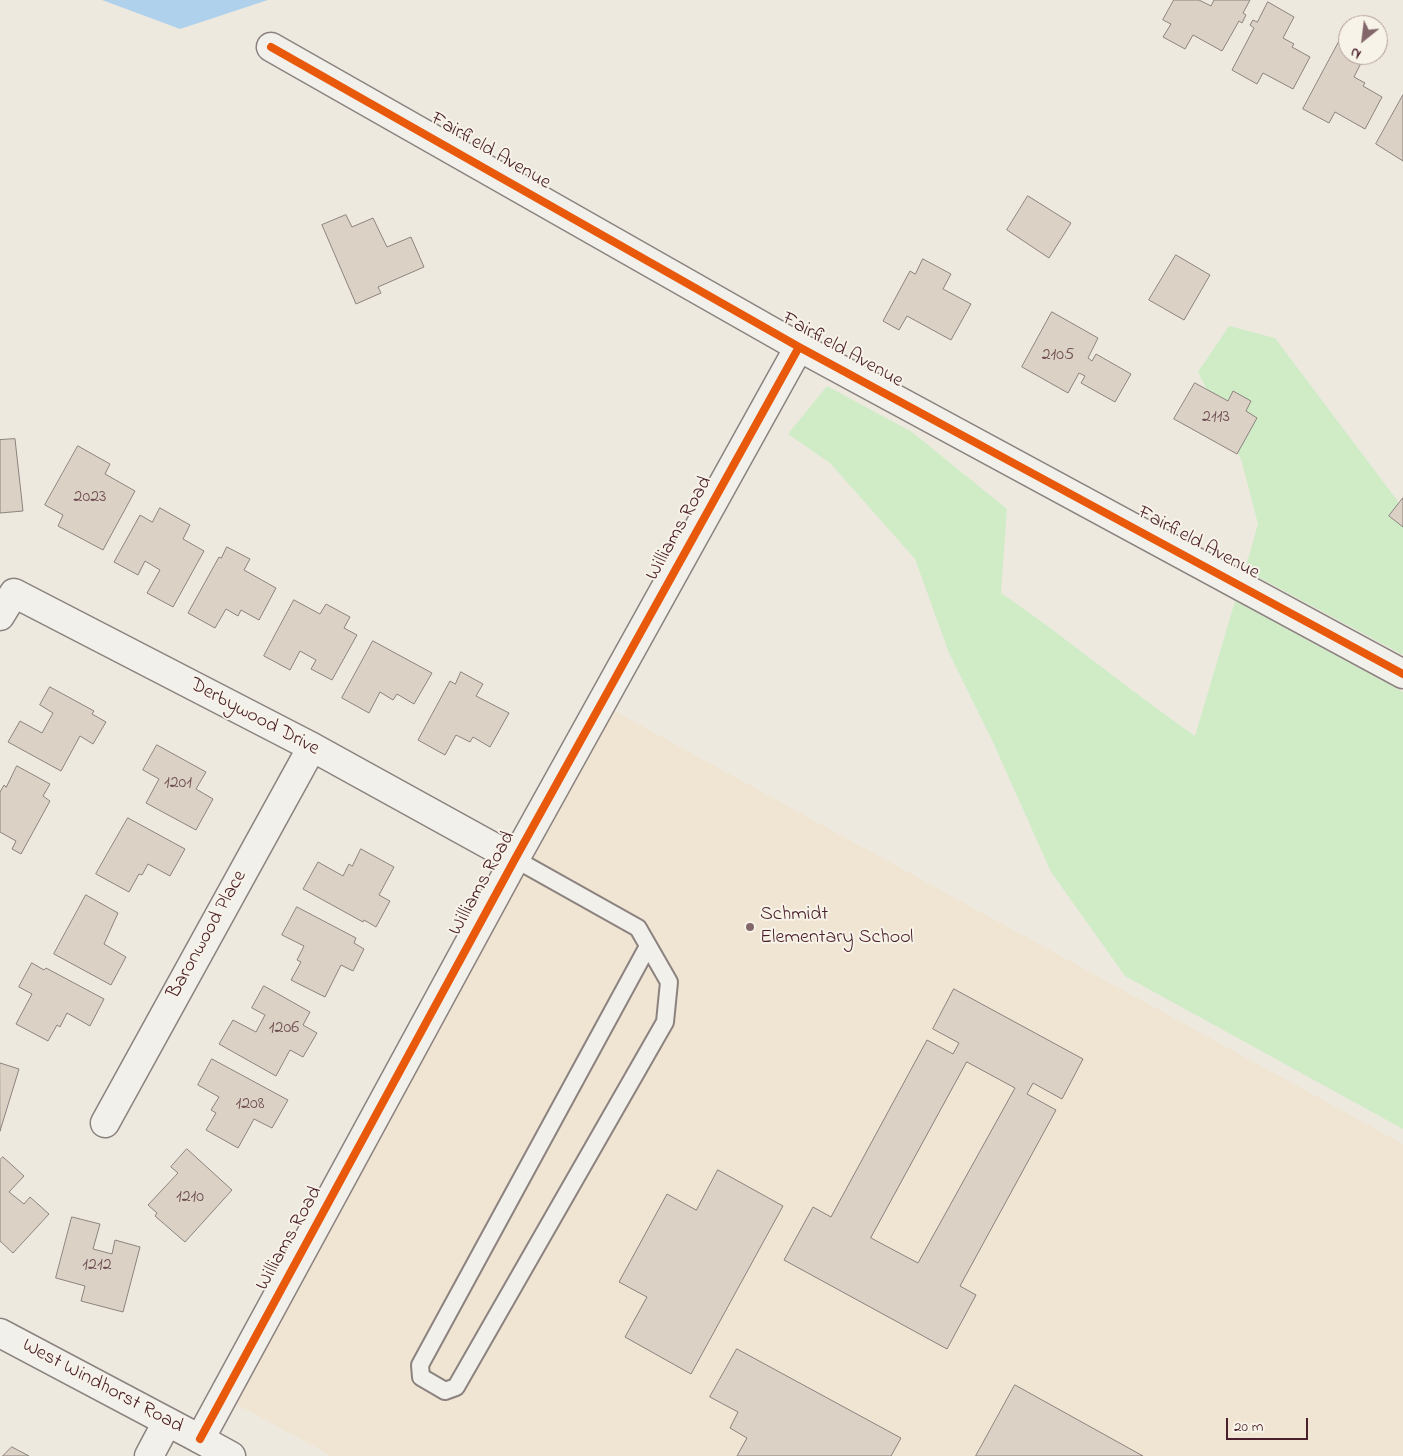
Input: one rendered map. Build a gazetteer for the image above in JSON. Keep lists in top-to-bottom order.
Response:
{
  "streets": {
    "street": [
      "Fairfield Avenue",
      "Williams Road",
      "Derbywood Drive",
      "Baronwood Place",
      "West Windhorst Road"
    ]
  },
  "crossings": [
    ["Fairfield Avenue", "Williams Road"],
    ["Williams Road", "Derbywood Drive"],
    ["Williams Road", "West Windhorst Road"],
    ["Derbywood Drive", "Baronwood Place"]
  ],
  "places": ["Schmidt Elementary School"],
  "house_numbers": [
    "2105",
    "2113",
    "2023",
    "1201",
    "1206",
    "1208",
    "1210",
    "1212"
  ],
  "scale_bar": "20 m",
  "north": "bottom left"
}
